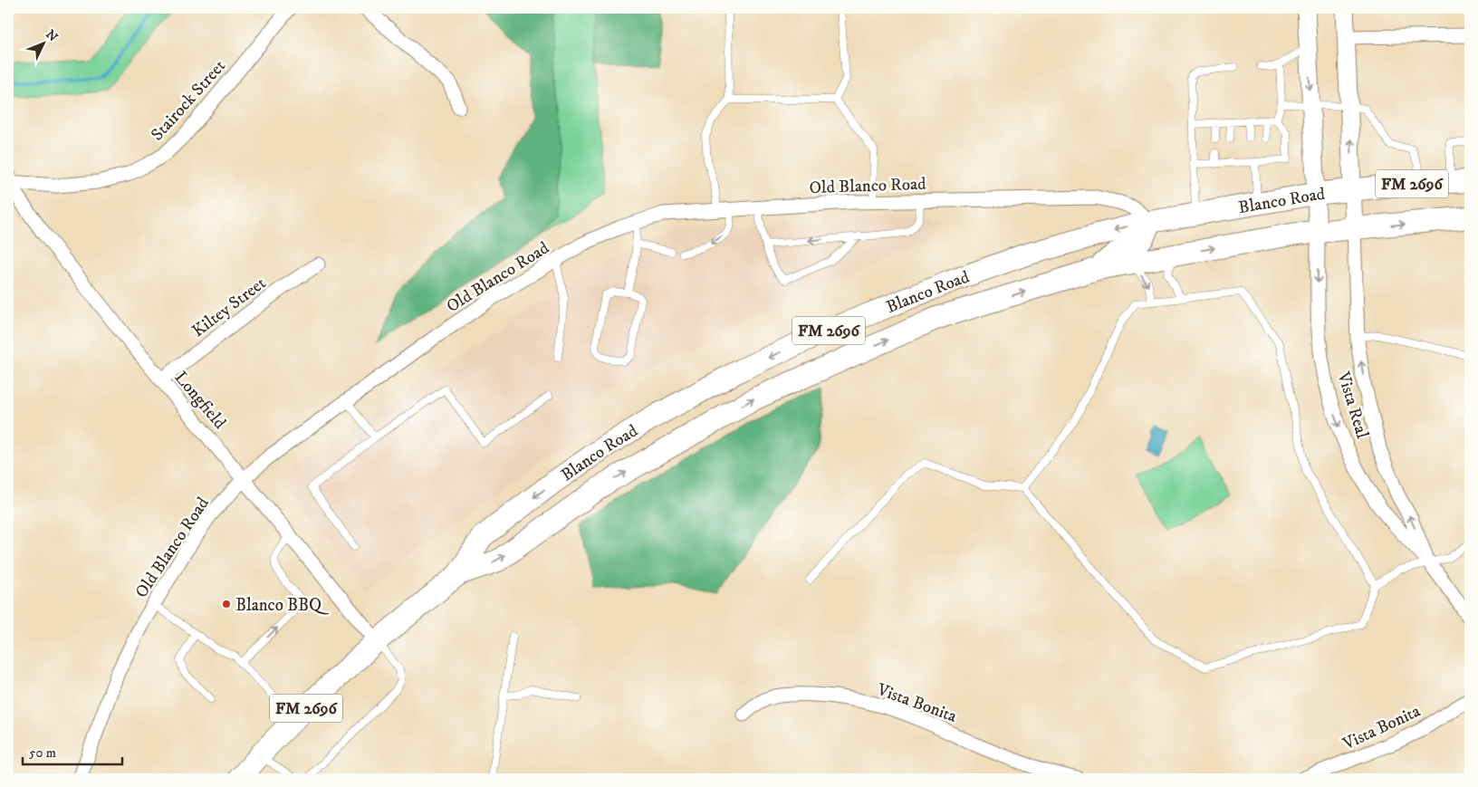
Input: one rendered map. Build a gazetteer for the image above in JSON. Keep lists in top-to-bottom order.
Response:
{
  "streets": {
    "main road": ["FM 2696", "Blanco Road"],
    "street": [
      "Stairock Street",
      "Old Blanco Road",
      "Kiltey Street",
      "Longfield",
      "Vista Real",
      "Vista Bonita"
    ]
  },
  "crossings": [
    ["Stairock Street", "Longfield"],
    ["Old Blanco Road", "Blanco Road"],
    ["Old Blanco Road", "Longfield"],
    ["Blanco Road", "Longfield"],
    ["Blanco Road", "Vista Real"],
    ["Kiltey Street", "Longfield"]
  ],
  "places": ["Blanco BBQ"],
  "scale_bar": "50 m",
  "north": "top right"
}
